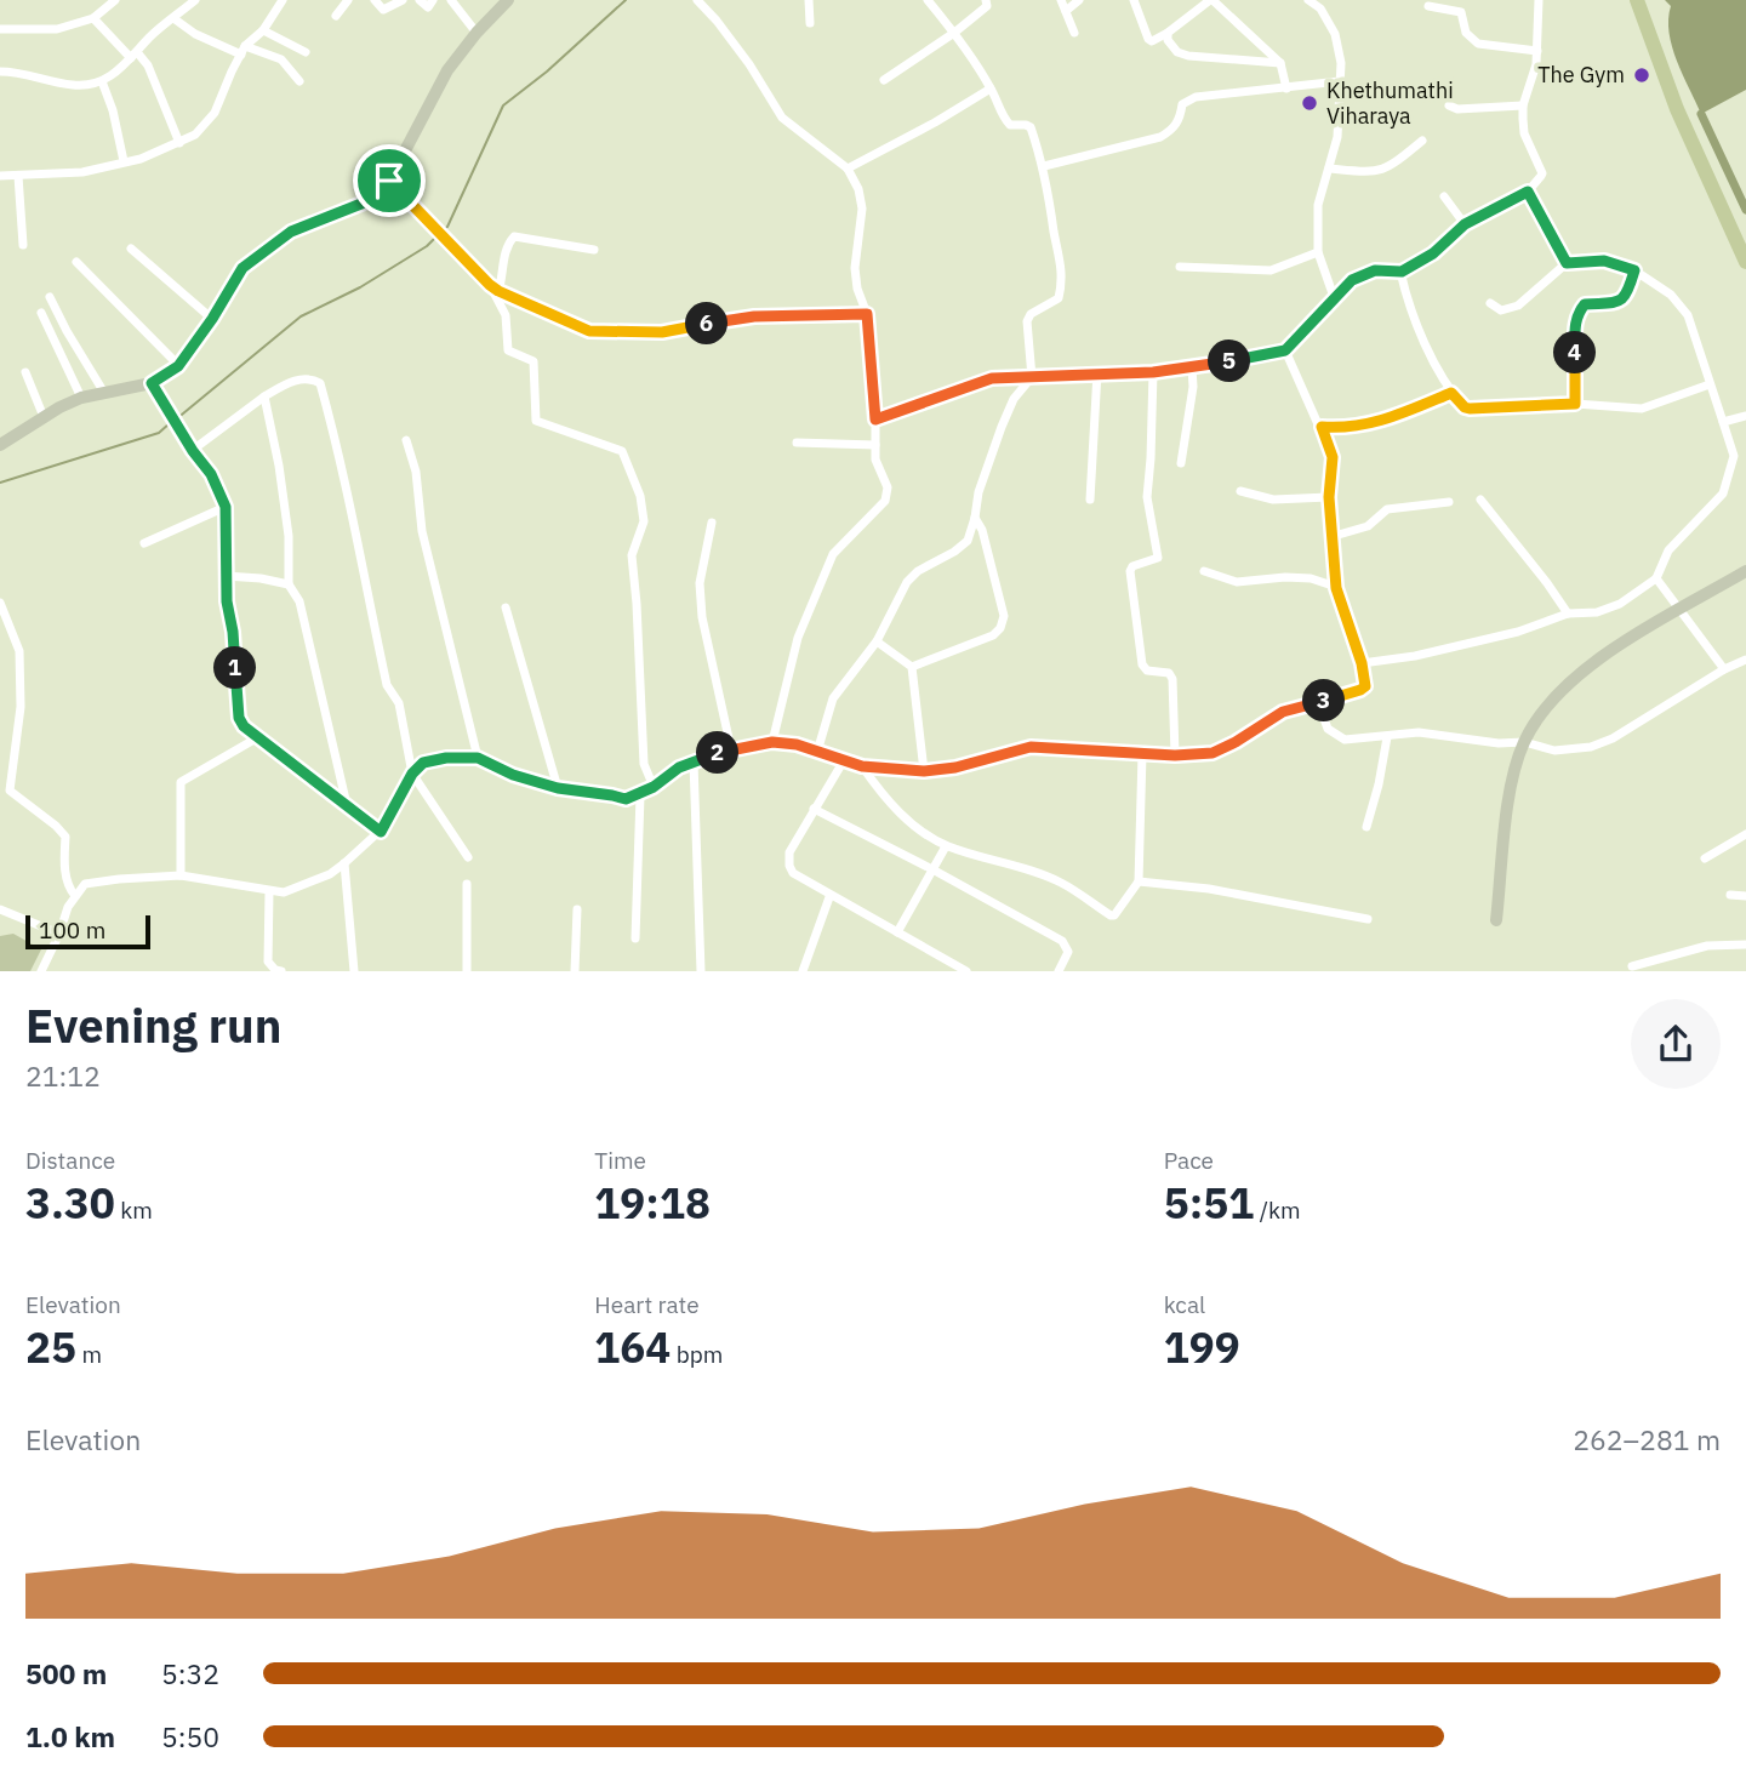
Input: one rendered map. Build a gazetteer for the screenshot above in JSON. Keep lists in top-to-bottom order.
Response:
{
  "places": ["The Gym", "Khethumathi Viharaya"],
  "scale_bar": "100 m",
  "page": {
    "pins": [
      "6",
      "4",
      "5",
      "1",
      "3",
      "2"
    ],
    "scale": "100 m",
    "heading": ["Evening run", "21:12"],
    "stats": [
      ["Distance", "3.30 km"],
      ["Time", "19:18"],
      ["Pace", "5:51 /km"],
      ["Elevation", "25 m"],
      ["Heart rate", "164 bpm"],
      ["kcal", "199"]
    ],
    "chart": ["Elevation", "262–281 m"],
    "list": [
      {
        "name": "500 m",
        "note": "5:32"
      },
      {
        "name": "1.0 km",
        "note": "5:50"
      }
    ]
  }
}
